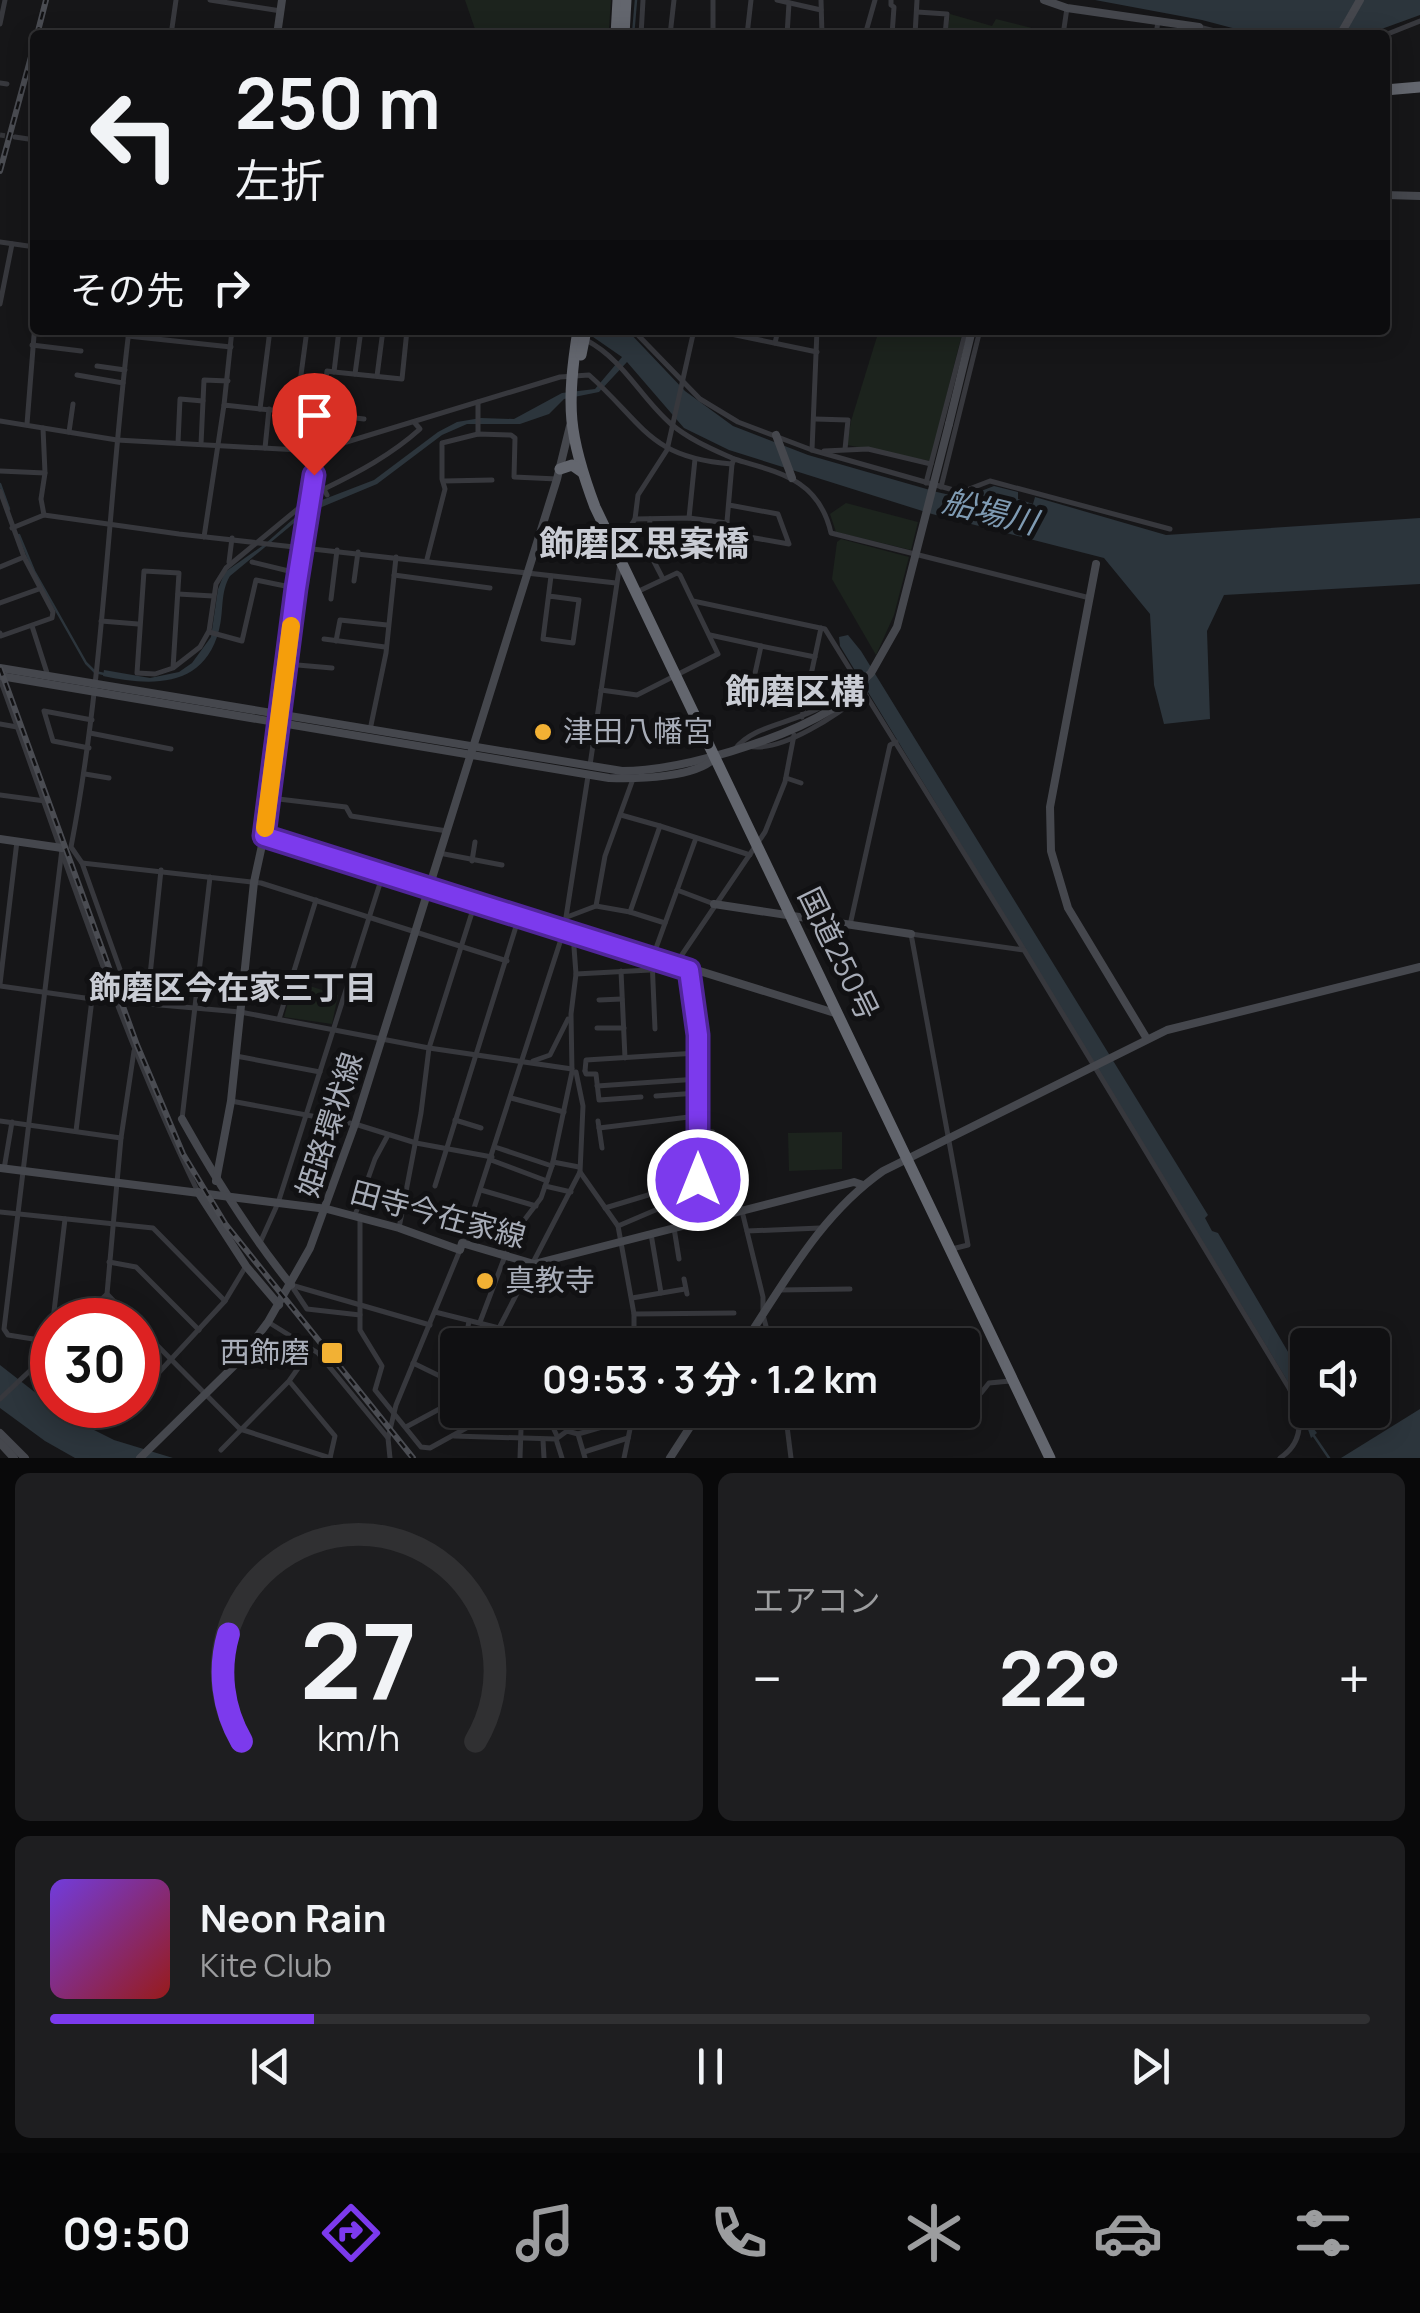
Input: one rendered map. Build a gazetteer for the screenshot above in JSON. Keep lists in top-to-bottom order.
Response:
{
  "streets": {
    "highway": ["国道250号"],
    "street": ["姫路環状線", "田寺今在家線"]
  },
  "crossings": [
    ["国道250号", "姫路環状線"],
    ["国道250号", "田寺今在家線"],
    ["姫路環状線", "田寺今在家線"]
  ],
  "districts": ["飾磨区思案橋", "飾磨区構", "飾磨区今在家三丁目"],
  "water": ["船場川"],
  "places": {
    "other": ["津田八幡宮", "真教寺"],
    "transit": ["西飾磨"]
  },
  "page": {
    "turn": ["250 m", "左折"],
    "then": "その先",
    "limit": "30",
    "trip": "09:53 · 3 分 · 1.2 km",
    "tile": "エアコン",
    "heat": ["−", "22°", "+"],
    "song": ["Neon Rain", "Kite Club"],
    "tabs": "09:50",
    "gauge": ["27", "km/h"]
  }
}
